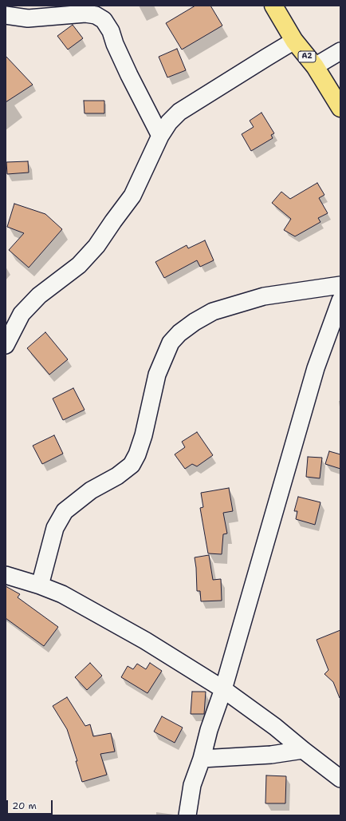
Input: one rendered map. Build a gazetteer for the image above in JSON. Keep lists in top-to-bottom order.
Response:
{
  "streets": {
    "highway": ["A2"]
  },
  "scale_bar": "20 m"
}
